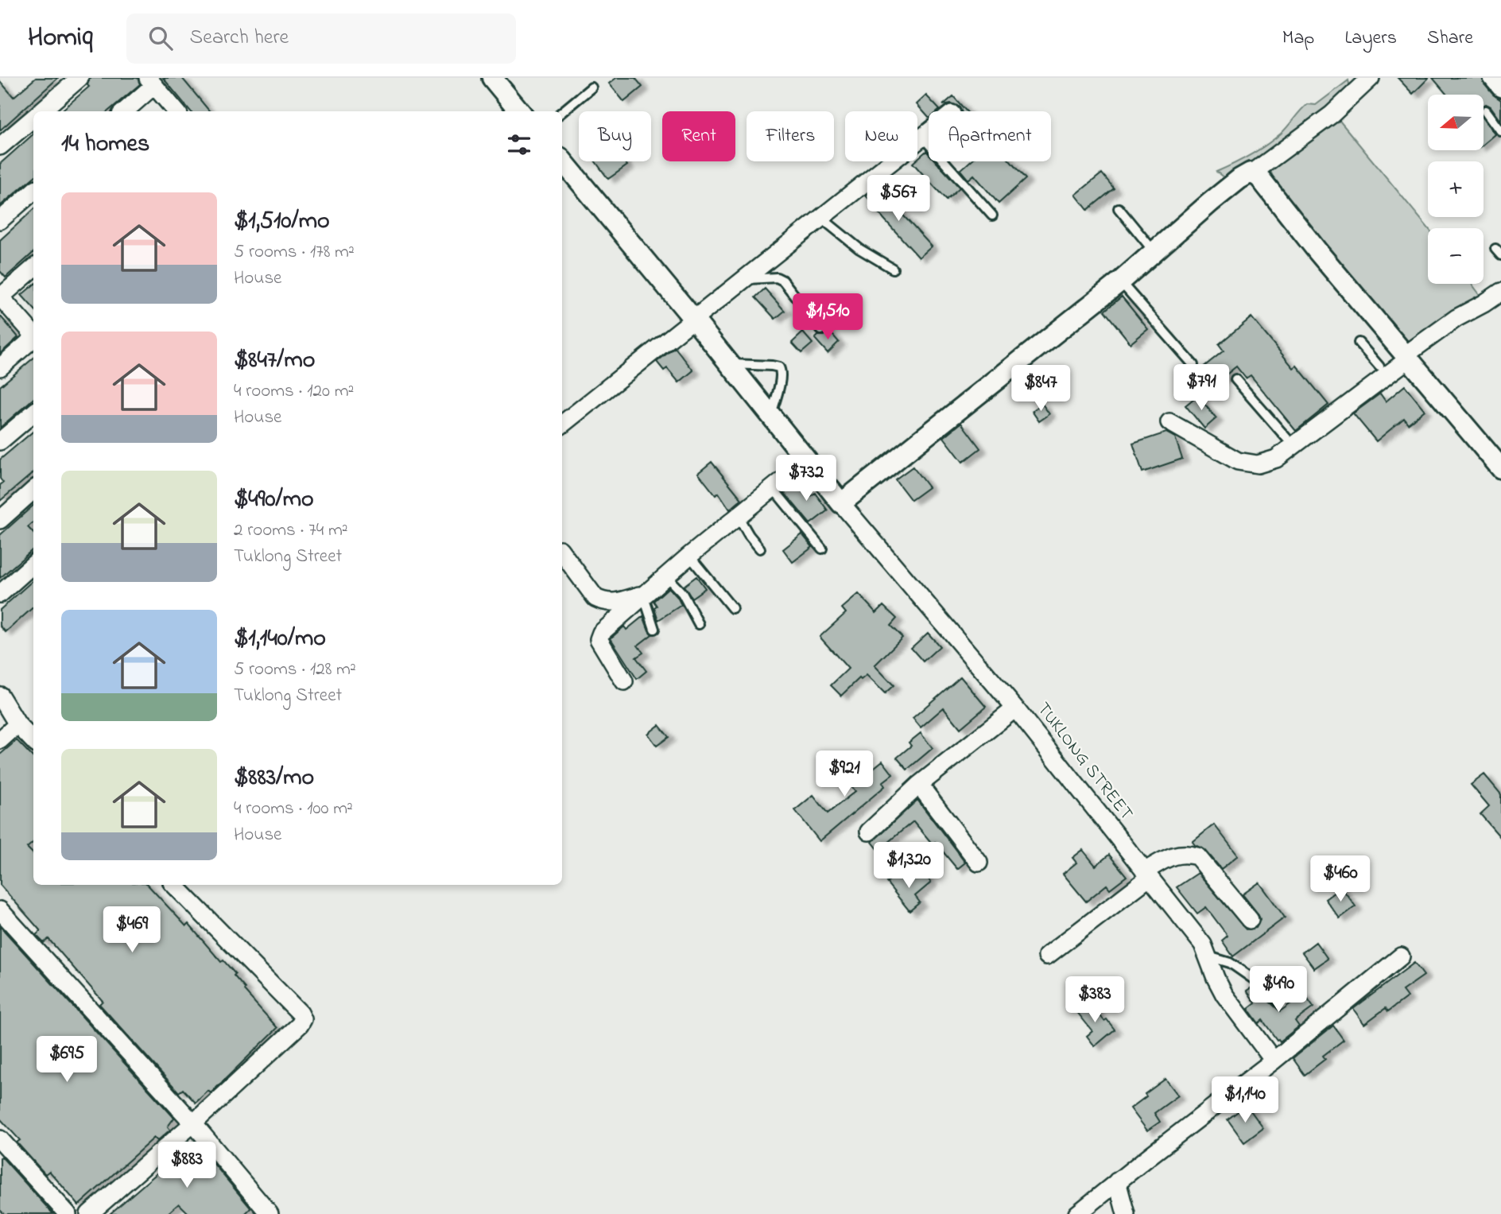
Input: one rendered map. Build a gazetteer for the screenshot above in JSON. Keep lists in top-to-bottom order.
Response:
{
  "streets": {
    "street": ["TUKLONG STREET"]
  },
  "north": "left",
  "page": {
    "header": "Homiq",
    "search": "Search here",
    "nav": ["Map", "Layers", "Share"],
    "map_buttons": ["+", "−"],
    "chip": [
      "Buy",
      "Rent",
      "Filters",
      "New",
      "Apartment"
    ],
    "heading": "14 homes",
    "price": [
      "$567",
      "$1,510",
      "$791",
      "$847",
      "$732",
      "$921",
      "$1,320",
      "$460",
      "$469",
      "$490",
      "$383",
      "$695",
      "$1,140",
      "$883"
    ],
    "list": [
      {
        "name": "$1,510/mo",
        "note": "5 rooms · 178 m² · House"
      },
      {
        "name": "$847/mo",
        "note": "4 rooms · 120 m² · House"
      },
      {
        "name": "$490/mo",
        "note": "2 rooms · 74 m² · Tuklong Street"
      },
      {
        "name": "$1,140/mo",
        "note": "5 rooms · 128 m² · Tuklong Street"
      },
      {
        "name": "$883/mo",
        "note": "4 rooms · 100 m² · House"
      }
    ]
  }
}
